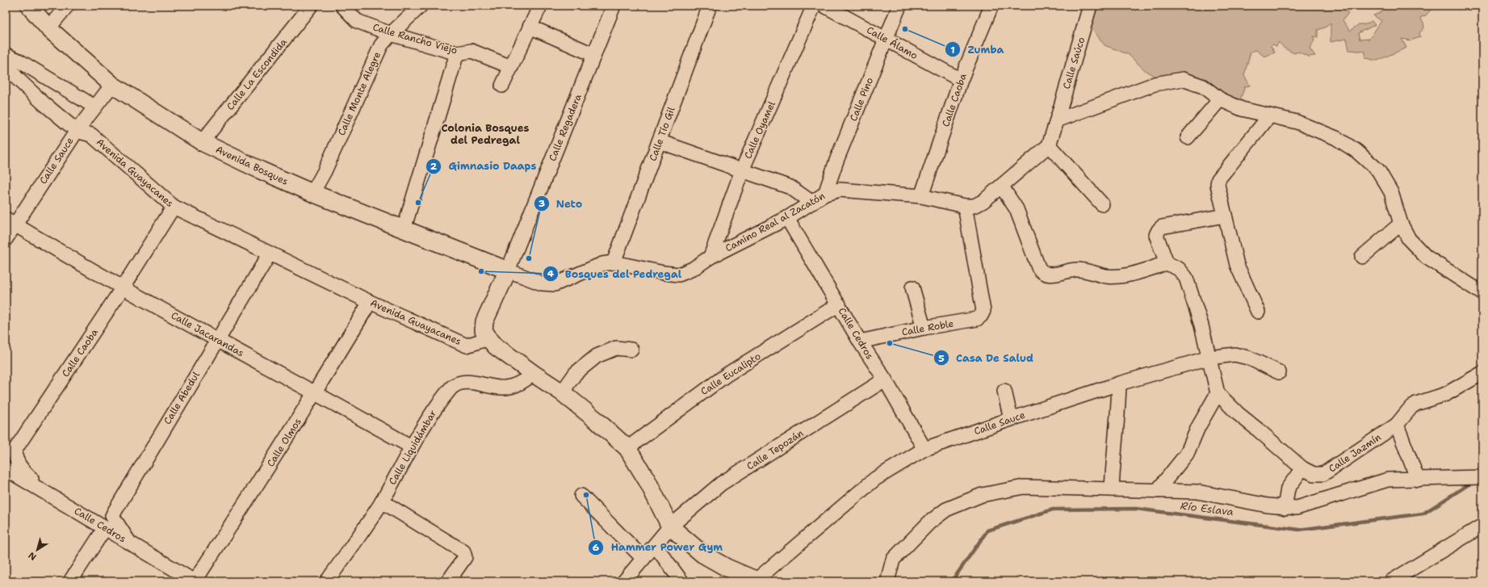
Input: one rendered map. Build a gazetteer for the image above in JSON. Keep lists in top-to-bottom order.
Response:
{
  "streets": {
    "street": [
      "Calle Rancho Viejo",
      "Calle Álamo",
      "Calle Saúco",
      "Calle La Escondida",
      "Calle Monte Alegre",
      "Calle Pino",
      "Calle Caoba",
      "Calle Regadera",
      "Calle Oyamel",
      "Calle Tío Gil",
      "Calle Sauce",
      "Avenida Bosques",
      "Avenida Guayacanes",
      "Camino Real al Zacatón",
      "Calle Roble",
      "Calle Cedros",
      "Calle Jacarandas",
      "Calle Eucalipto",
      "Calle Abedul",
      "Calle Olmos",
      "Calle Liquidámbar",
      "Calle Tepozán",
      "Calle Jazmín"
    ]
  },
  "crossings": [
    ["Calle Rancho Viejo", "Calle Monte Alegre"],
    ["Calle Álamo", "Calle Pino"],
    ["Calle Álamo", "Calle Caoba"],
    ["Calle La Escondida", "Avenida Bosques"],
    ["Calle Monte Alegre", "Avenida Bosques"],
    ["Calle Pino", "Camino Real al Zacatón"],
    ["Calle Caoba", "Avenida Guayacanes"],
    ["Calle Caoba", "Camino Real al Zacatón"],
    ["Calle Caoba", "Calle Cedros"],
    ["Calle Caoba", "Calle Jacarandas"],
    ["Calle Regadera", "Avenida Bosques"],
    ["Calle Regadera", "Avenida Guayacanes"],
    ["Calle Regadera", "Camino Real al Zacatón"],
    ["Calle Oyamel", "Camino Real al Zacatón"],
    ["Calle Tío Gil", "Camino Real al Zacatón"],
    ["Calle Sauce", "Avenida Bosques"],
    ["Calle Sauce", "Avenida Guayacanes"],
    ["Calle Sauce", "Calle Cedros"],
    ["Calle Sauce", "Calle Jacarandas"],
    ["Avenida Bosques", "Camino Real al Zacatón"],
    ["Avenida Guayacanes", "Calle Abedul"],
    ["Avenida Guayacanes", "Calle Olmos"],
    ["Camino Real al Zacatón", "Calle Roble"],
    ["Camino Real al Zacatón", "Calle Cedros"],
    ["Calle Roble", "Calle Cedros"],
    ["Calle Cedros", "Calle Eucalipto"],
    ["Calle Cedros", "Calle Abedul"],
    ["Calle Cedros", "Calle Olmos"],
    ["Calle Cedros", "Calle Tepozán"],
    ["Calle Jacarandas", "Calle Abedul"],
    ["Calle Jacarandas", "Calle Olmos"],
    ["Calle Jacarandas", "Calle Liquidámbar"]
  ],
  "districts": ["Colonia Bosques del Pedregal"],
  "water": ["Río Eslava"],
  "places": [
    "Zumba",
    "Gimnasio Daaps",
    "Neto",
    "Bosques del Pedregal",
    "Casa De Salud",
    "Hammer Power Gym"
  ],
  "north": "bottom left"
}
